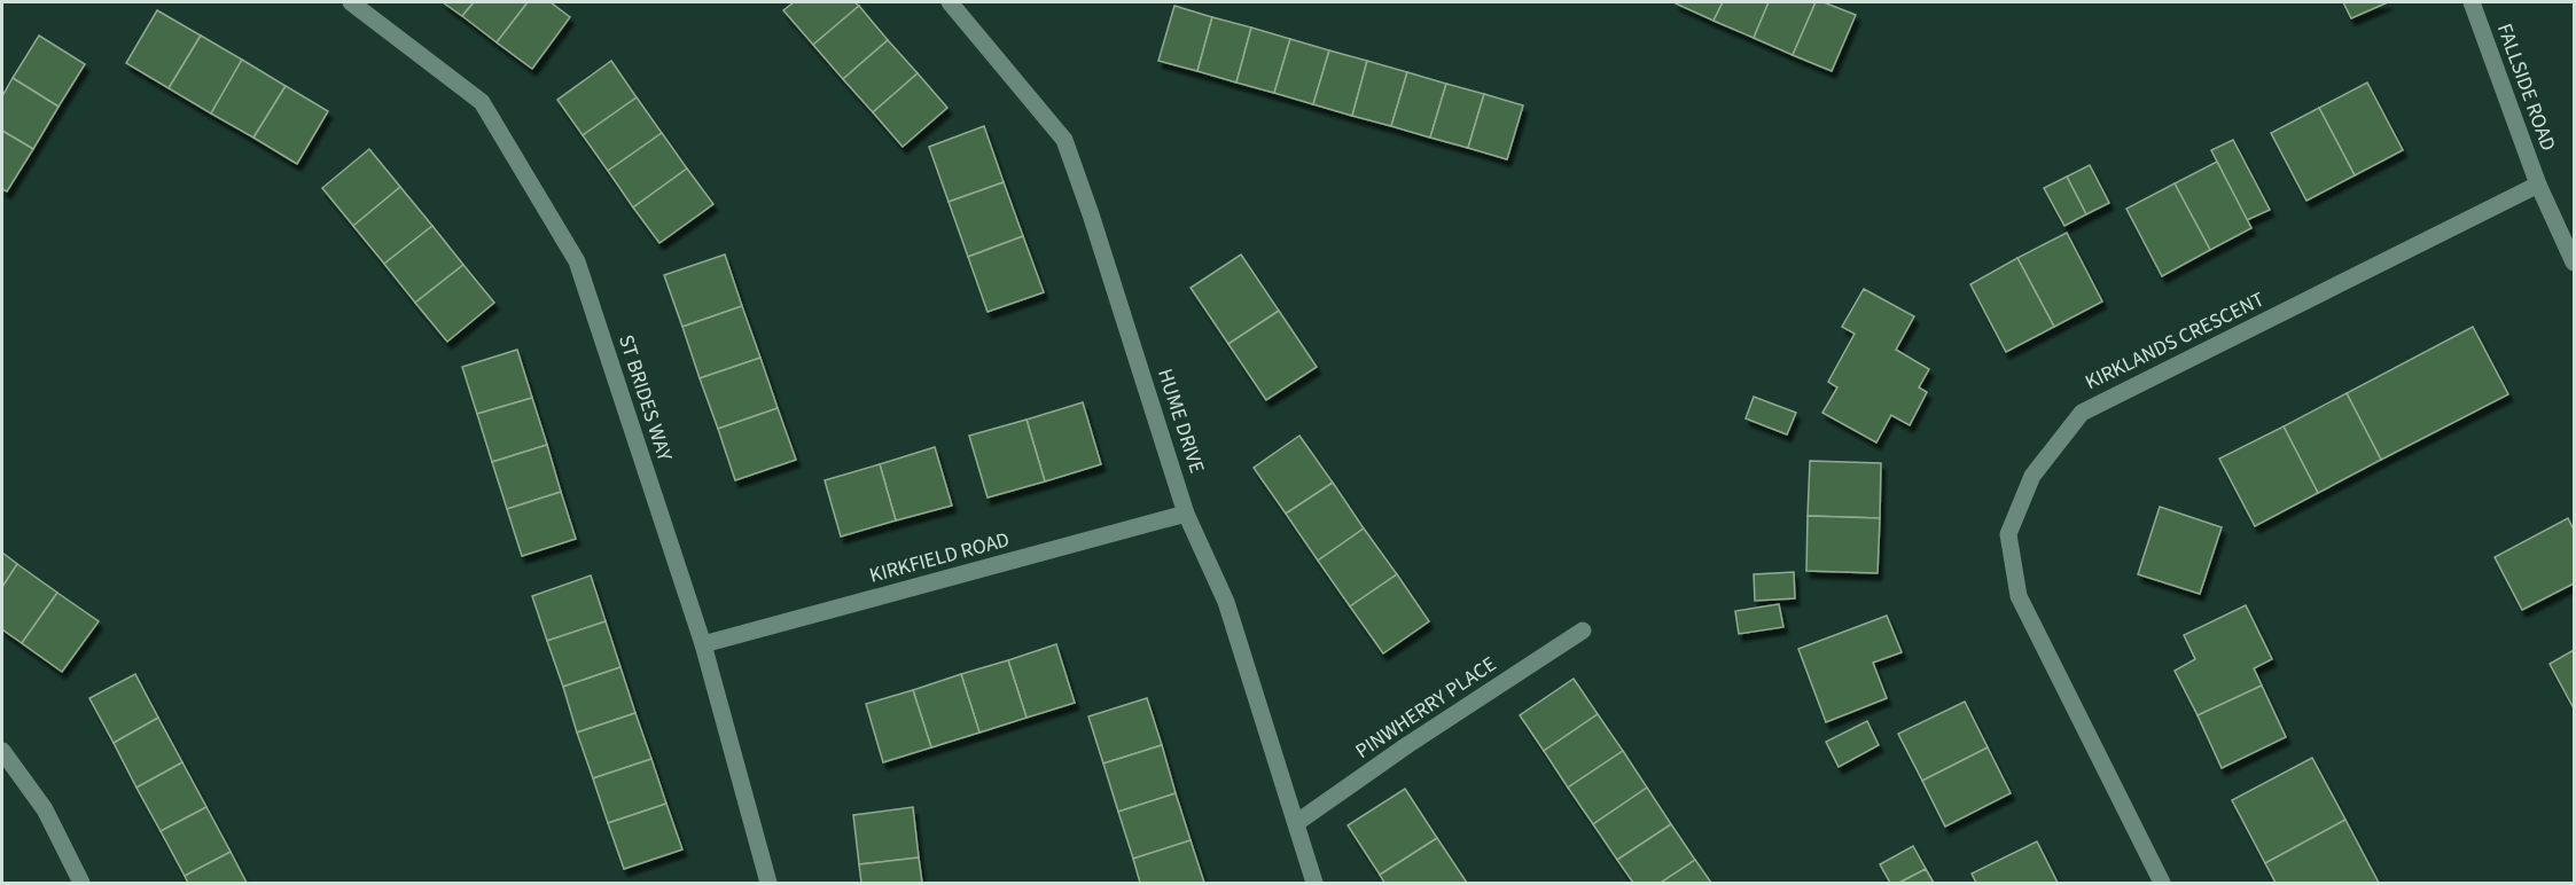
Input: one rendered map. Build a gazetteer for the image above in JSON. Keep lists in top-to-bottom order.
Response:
{
  "streets": {
    "street": [
      "FALLSIDE ROAD",
      "KIRKLANDS CRESCENT",
      "ST BRIDES WAY",
      "HUME DRIVE",
      "KIRKFIELD ROAD",
      "PINWHERRY PLACE"
    ]
  },
  "crossings": [
    ["FALLSIDE ROAD", "KIRKLANDS CRESCENT"],
    ["ST BRIDES WAY", "KIRKFIELD ROAD"],
    ["HUME DRIVE", "KIRKFIELD ROAD"],
    ["HUME DRIVE", "PINWHERRY PLACE"]
  ]
}
